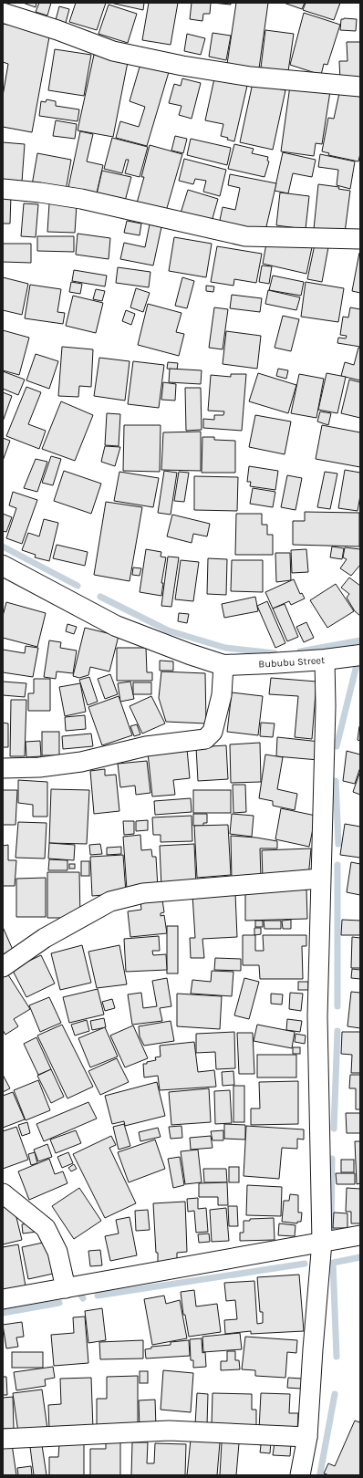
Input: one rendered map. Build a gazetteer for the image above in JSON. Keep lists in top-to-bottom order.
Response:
{
  "streets": {
    "street": ["Bububu Street"]
  }
}
